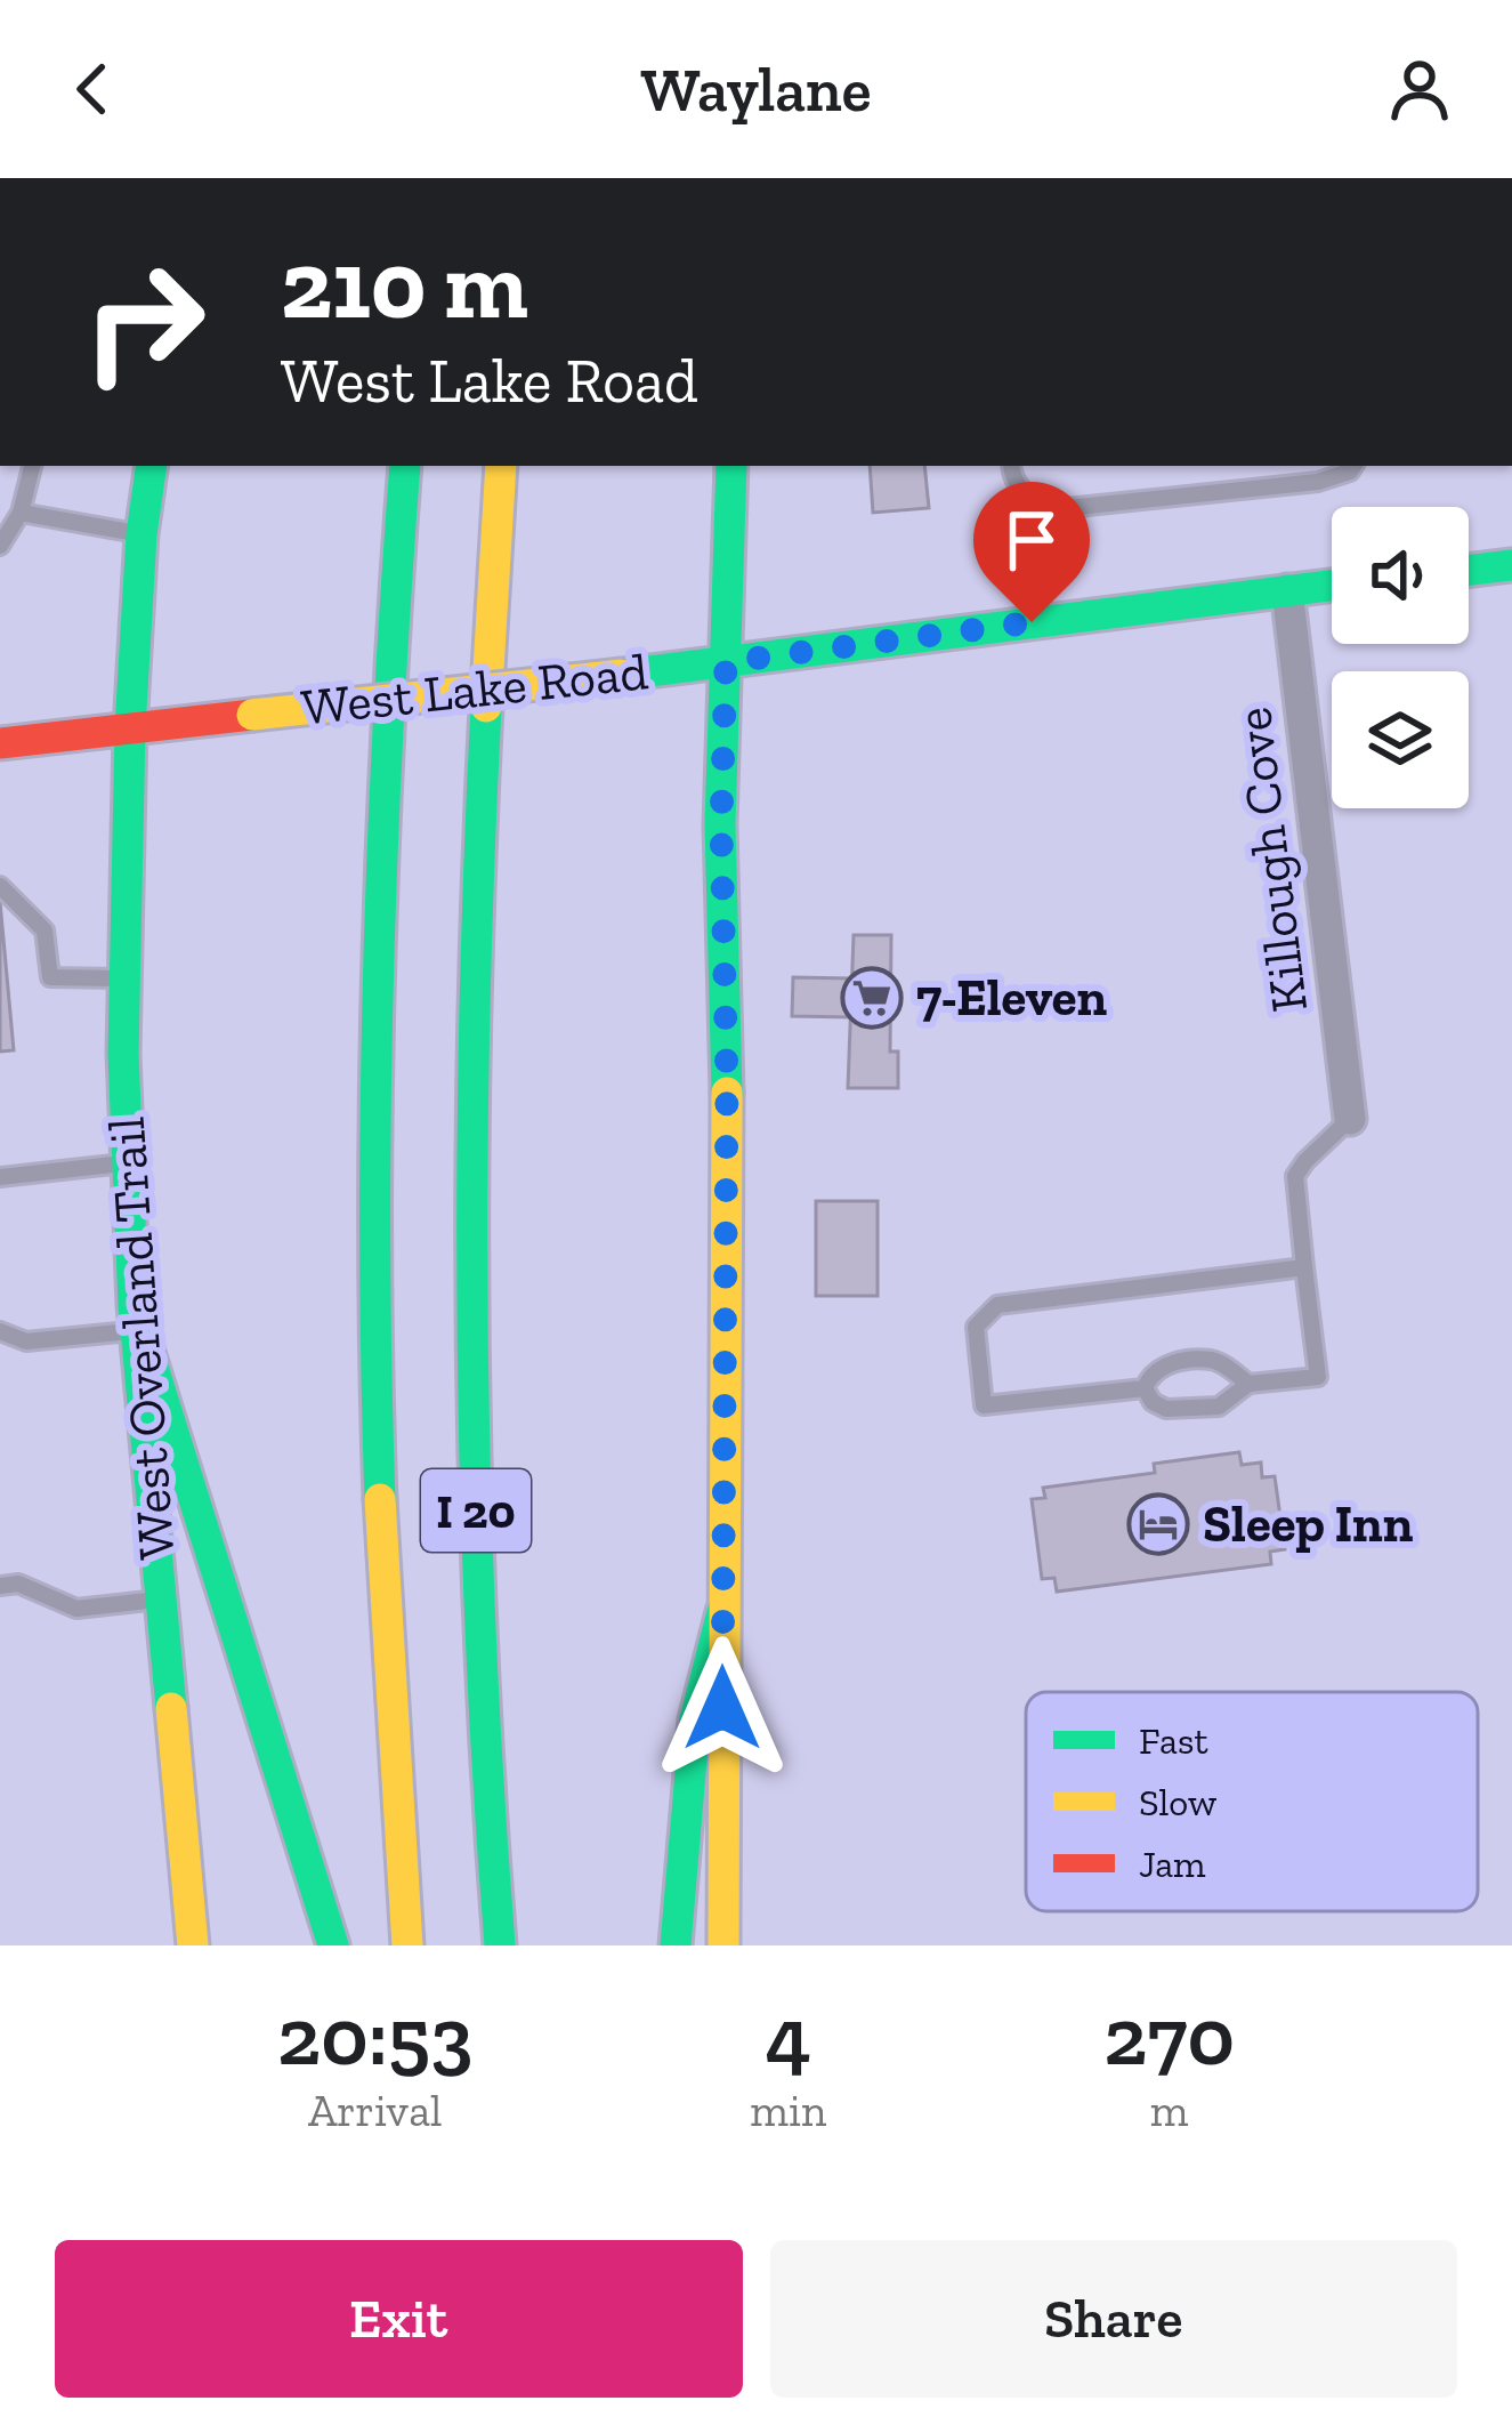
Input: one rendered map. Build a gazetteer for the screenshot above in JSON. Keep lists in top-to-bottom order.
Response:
{
  "streets": {
    "main road": ["West Lake Road", "West Overland Trail", "I 20"],
    "street": ["Killough Cove"]
  },
  "crossings": [
    ["West Lake Road", "Killough Cove"],
    ["West Lake Road", "West Overland Trail"]
  ],
  "places": {
    "supermarket": ["7-Eleven"],
    "hotel": ["Sleep Inn"]
  },
  "legend": ["Fast", "Slow", "Jam"],
  "page": {
    "header": "Waylane",
    "turn": ["210 m", "West Lake Road"],
    "eta": [
      "20:53",
      "Arrival",
      "4",
      "min",
      "270",
      "m"
    ],
    "buttons": ["Exit", "Share"]
  }
}
